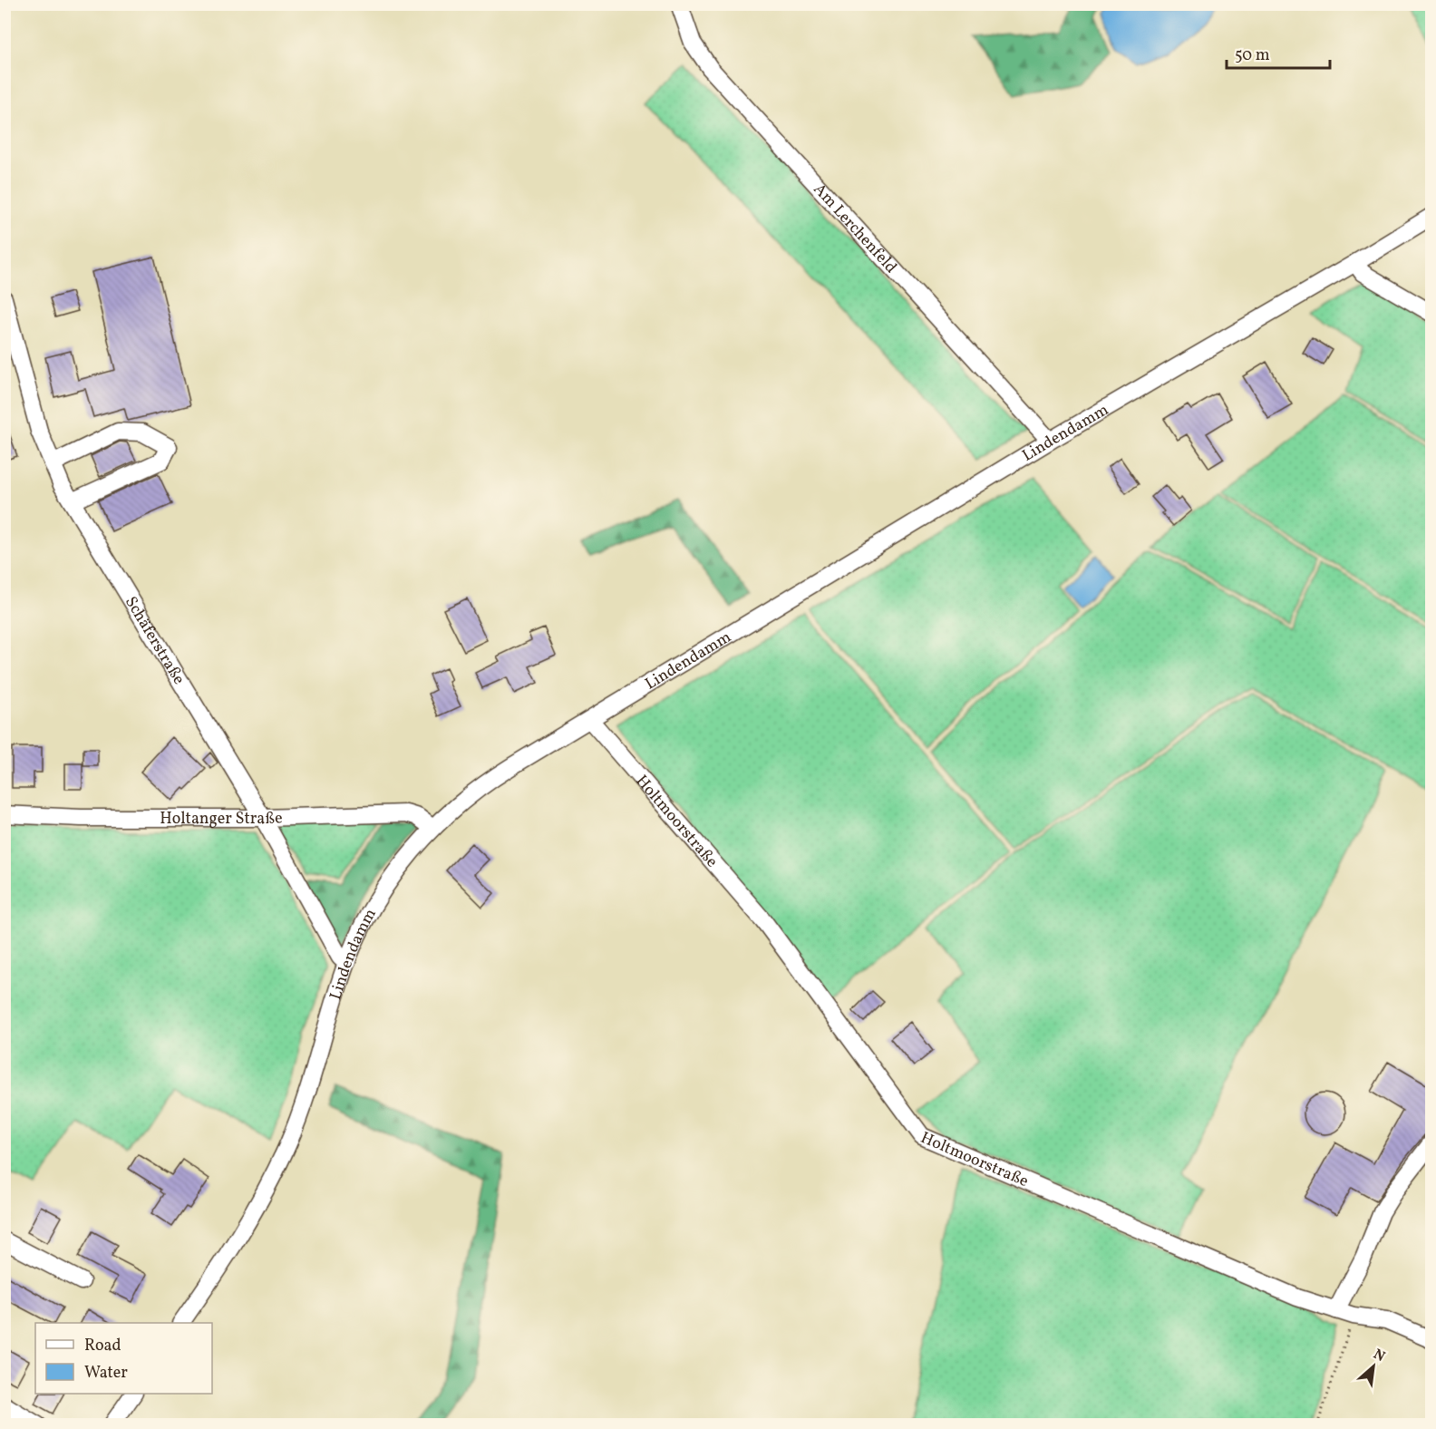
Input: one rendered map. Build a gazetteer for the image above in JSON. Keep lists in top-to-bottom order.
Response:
{
  "streets": {
    "street": [
      "Am Lerchenfeld",
      "Lindendamm",
      "Schäferstraße",
      "Holtanger Straße",
      "Holtmoorstraße"
    ]
  },
  "crossings": [
    ["Am Lerchenfeld", "Lindendamm"],
    ["Lindendamm", "Schäferstraße"],
    ["Lindendamm", "Holtanger Straße"],
    ["Lindendamm", "Holtmoorstraße"],
    ["Schäferstraße", "Holtanger Straße"]
  ],
  "legend": ["Road", "Water"],
  "scale_bar": "50 m",
  "north": "top right"
}
